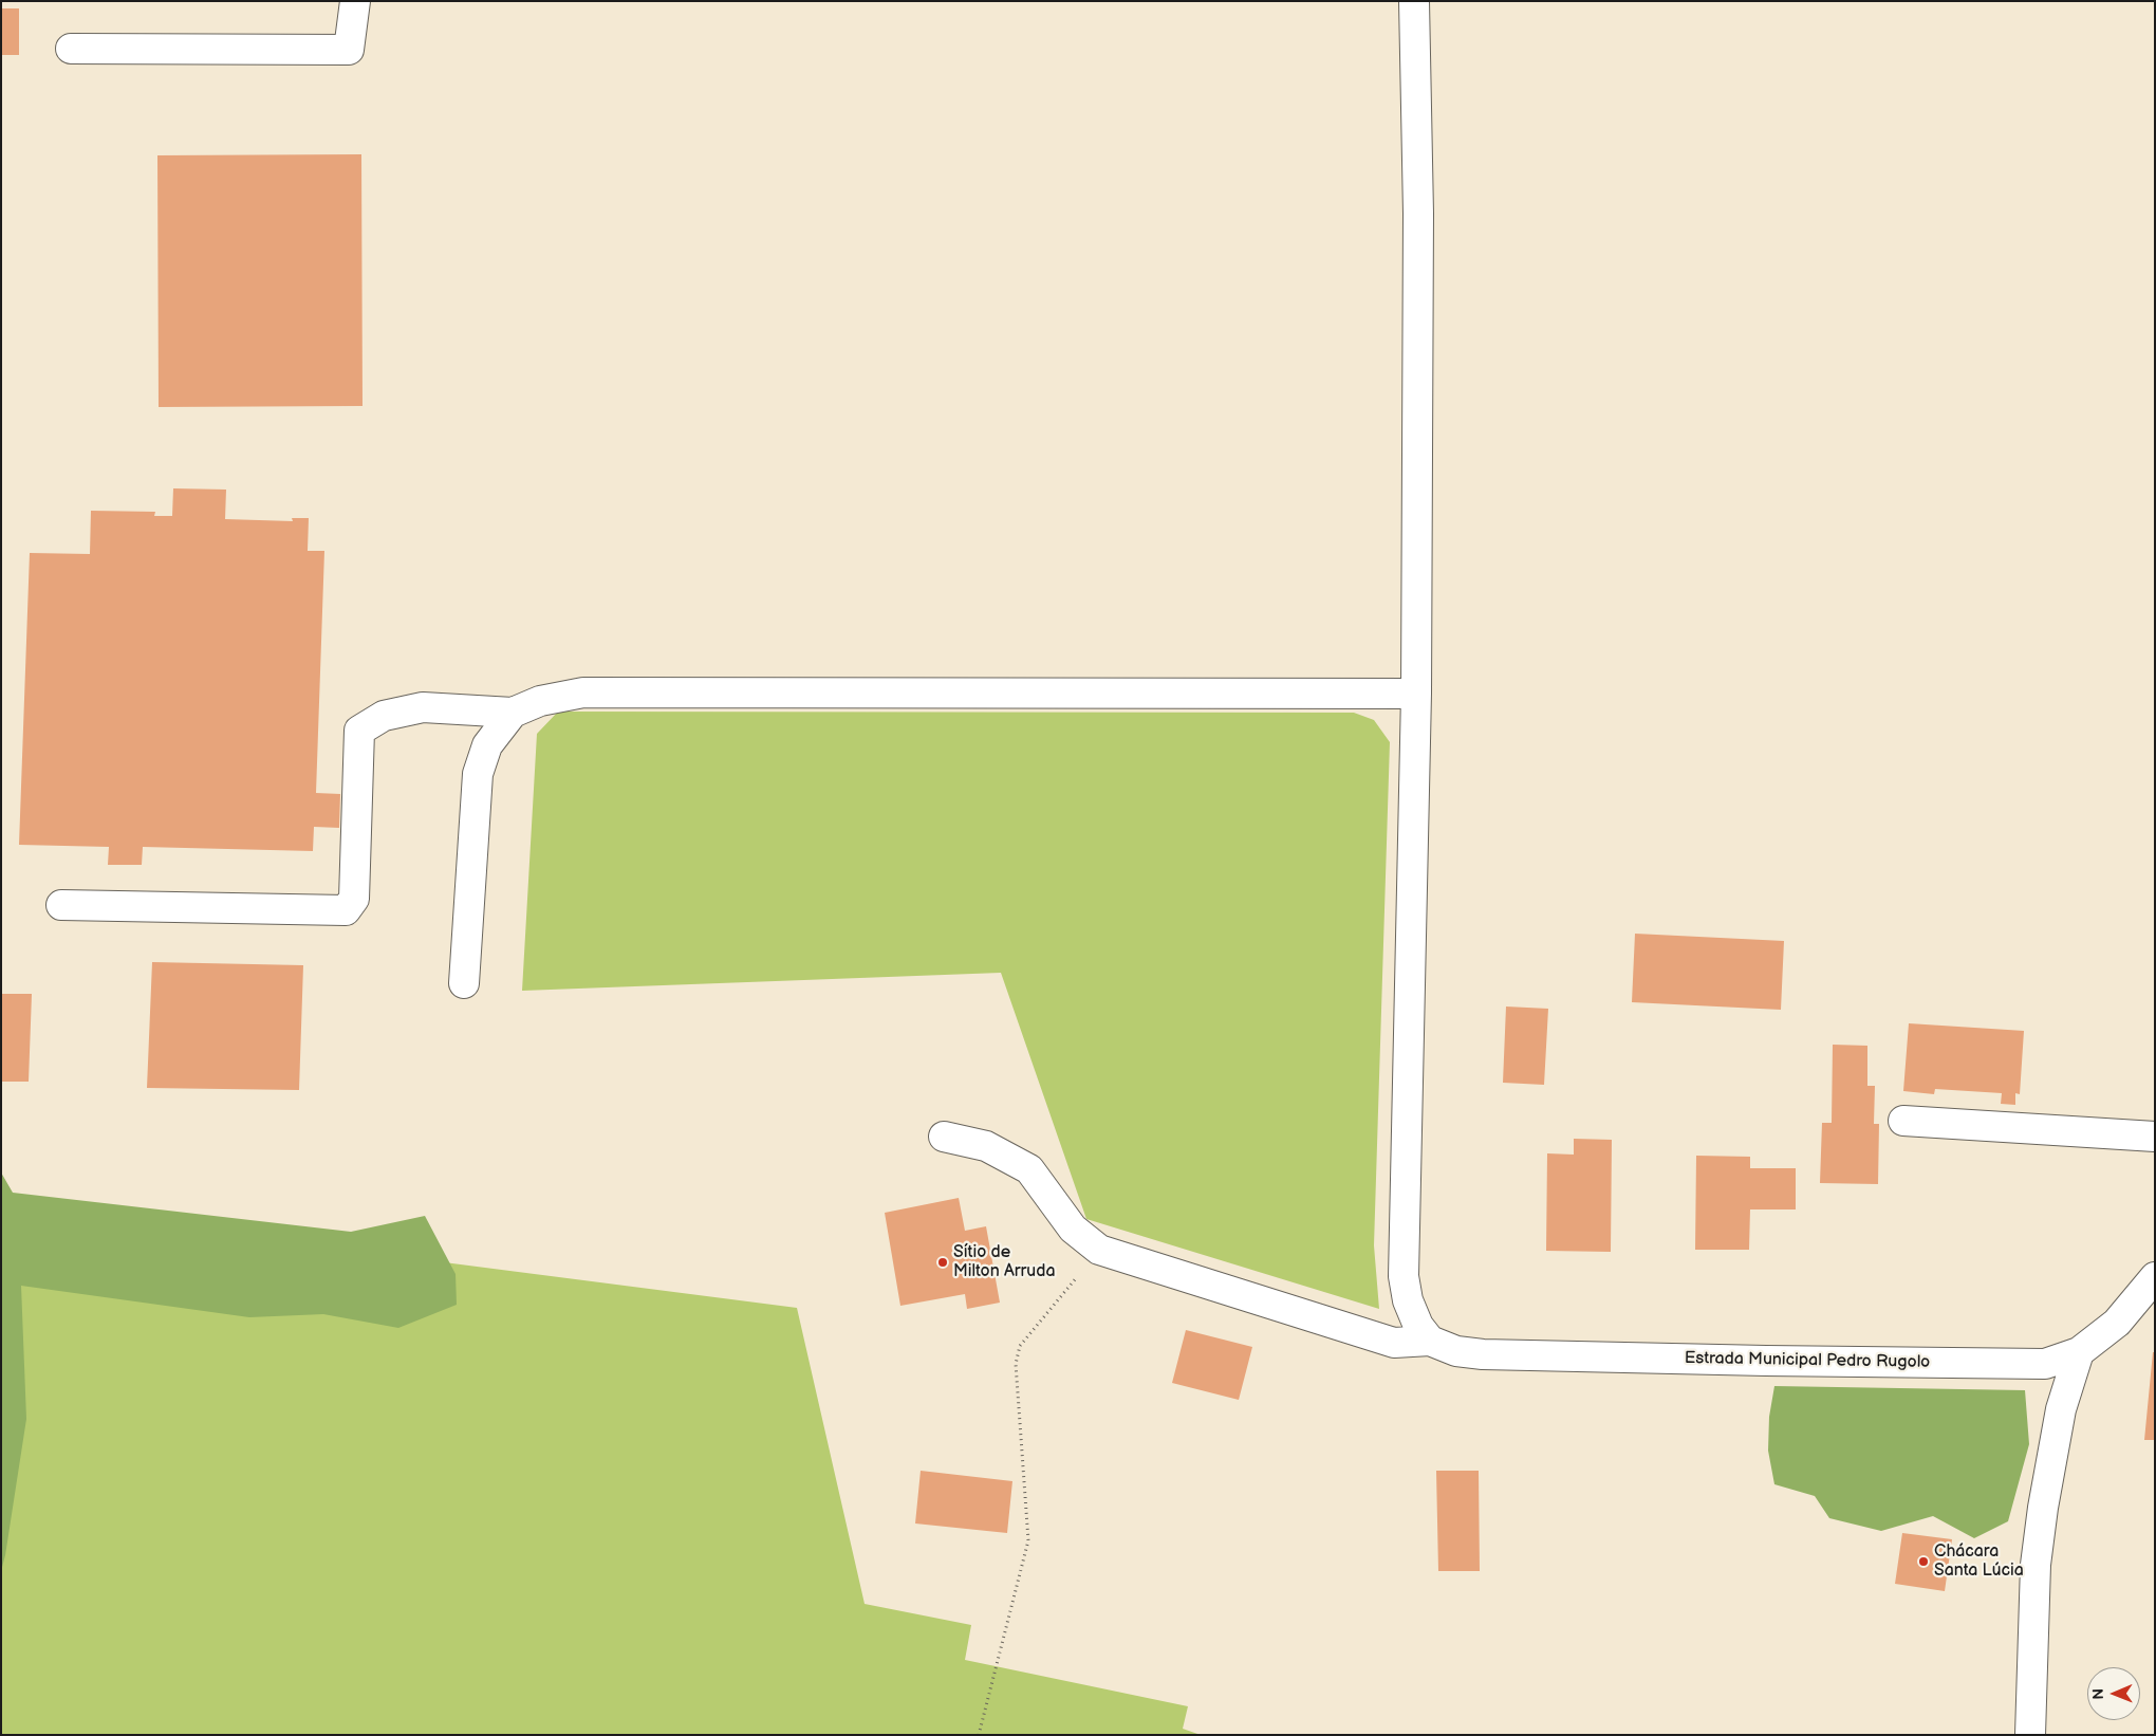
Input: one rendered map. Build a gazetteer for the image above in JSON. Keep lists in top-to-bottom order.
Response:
{
  "streets": {
    "street": ["Estrada Municipal Pedro Rugolo"]
  },
  "places": ["Sítio de Milton Arruda", "Chácara Santa Lúcia"],
  "north": "left"
}
